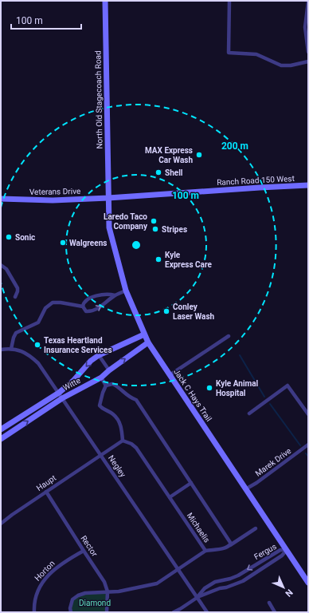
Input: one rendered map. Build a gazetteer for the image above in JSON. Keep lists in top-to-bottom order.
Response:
{
  "streets": {
    "main road": [
      "North Old Stagecoach Road",
      "Ranch Road 150 West",
      "Veterans Drive",
      "Witte",
      "Jack C Hays Trail"
    ],
    "street": [
      "Marek Drive",
      "Negley",
      "Haupt",
      "Michaelis",
      "Rector",
      "Fergus",
      "Horton"
    ]
  },
  "crossings": [
    ["North Old Stagecoach Road", "Ranch Road 150 West"],
    ["North Old Stagecoach Road", "Veterans Drive"],
    ["North Old Stagecoach Road", "Jack C Hays Trail"],
    ["Ranch Road 150 West", "Veterans Drive"],
    ["Ranch Road 150 West", "Jack C Hays Trail"],
    ["Veterans Drive", "Jack C Hays Trail"],
    ["Witte", "Jack C Hays Trail"],
    ["Witte", "Negley"],
    ["Jack C Hays Trail", "Marek Drive"],
    ["Jack C Hays Trail", "Fergus"],
    ["Negley", "Haupt"],
    ["Negley", "Fergus"],
    ["Haupt", "Michaelis"],
    ["Haupt", "Rector"],
    ["Rector", "Horton"]
  ],
  "parks": ["Diamond"],
  "places": [
    "MAX Express Car Wash",
    "Shell",
    "Laredo Taco Company",
    "Stripes",
    "Sonic",
    "Walgreens",
    "Kyle Express Care",
    "Conley Laser Wash",
    "Texas Heartland Insurance Services",
    "Kyle Animal Hospital"
  ],
  "scale_bar": "100 m",
  "north": "bottom right",
  "rings": ["200 m", "100 m"]
}
